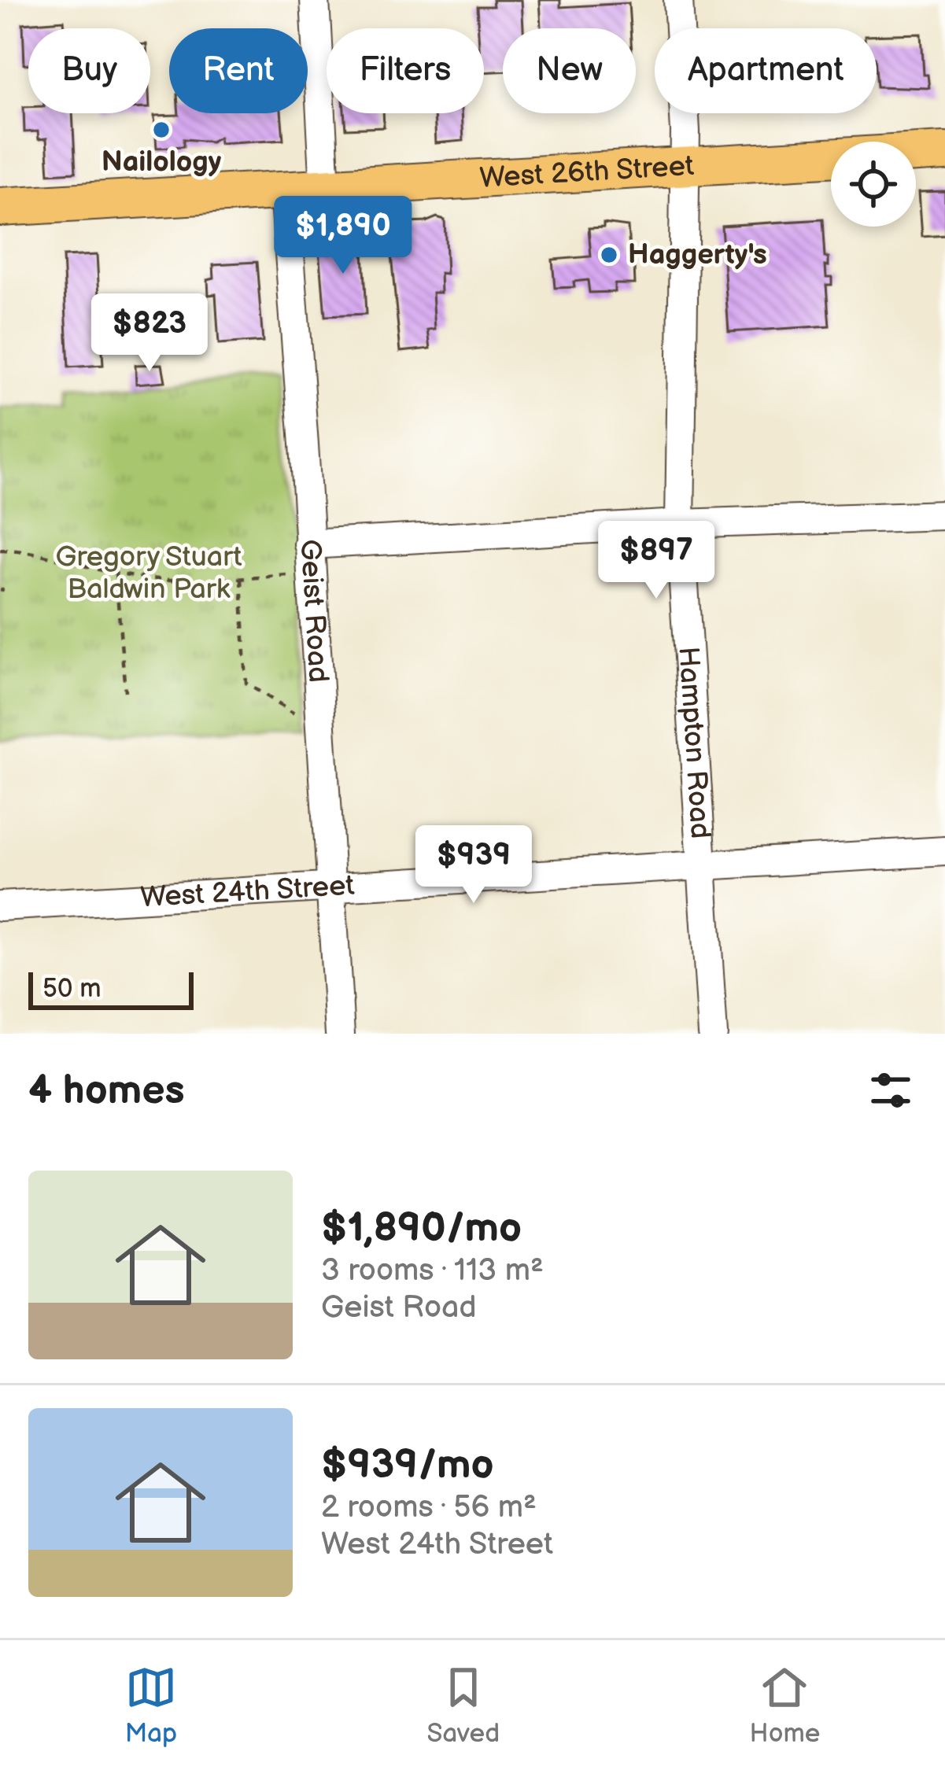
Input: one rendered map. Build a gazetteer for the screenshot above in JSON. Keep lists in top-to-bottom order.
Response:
{
  "streets": {
    "main road": ["West 26th Street"],
    "street": ["Geist Road", "Hampton Road", "West 24th Street"]
  },
  "crossings": [
    ["West 26th Street", "Geist Road"],
    ["West 26th Street", "Hampton Road"],
    ["Geist Road", "West 24th Street"],
    ["Hampton Road", "West 24th Street"]
  ],
  "parks": ["Gregory Stuart Baldwin Park"],
  "places": ["Nailology", "Haggerty's"],
  "scale_bar": "50 m",
  "page": {
    "chip": [
      "Buy",
      "Rent",
      "Filters",
      "New",
      "Apartment"
    ],
    "price": [
      "$1,890",
      "$823",
      "$897",
      "$939"
    ],
    "scale": "50 m",
    "heading": "4 homes",
    "list": [
      {
        "name": "$1,890/mo",
        "note": "3 rooms · 113 m² · Geist Road"
      },
      {
        "name": "$939/mo",
        "note": "2 rooms · 56 m² · West 24th Street"
      }
    ],
    "tabs": ["Map", "Saved", "Home"]
  }
}
